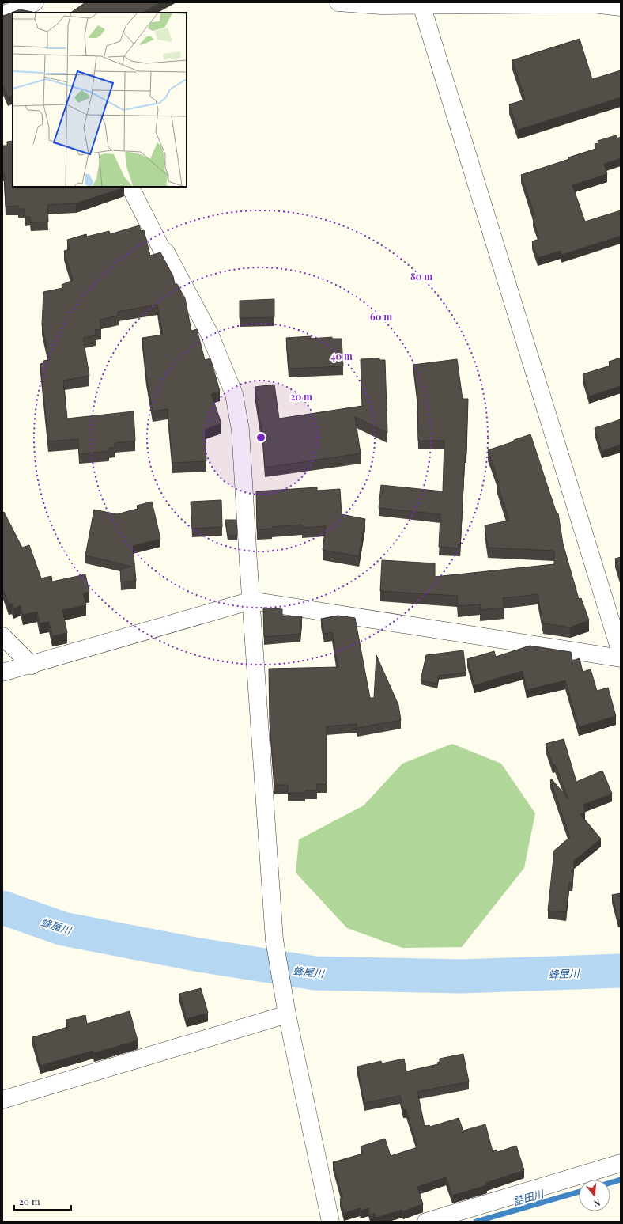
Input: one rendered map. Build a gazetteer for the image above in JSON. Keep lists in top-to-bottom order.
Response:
{
  "water": ["蜂屋川", "詰田川"],
  "scale_bar": "20 m",
  "north": "bottom",
  "rings": [
    "80 m",
    "60 m",
    "40 m",
    "20 m"
  ]
}
